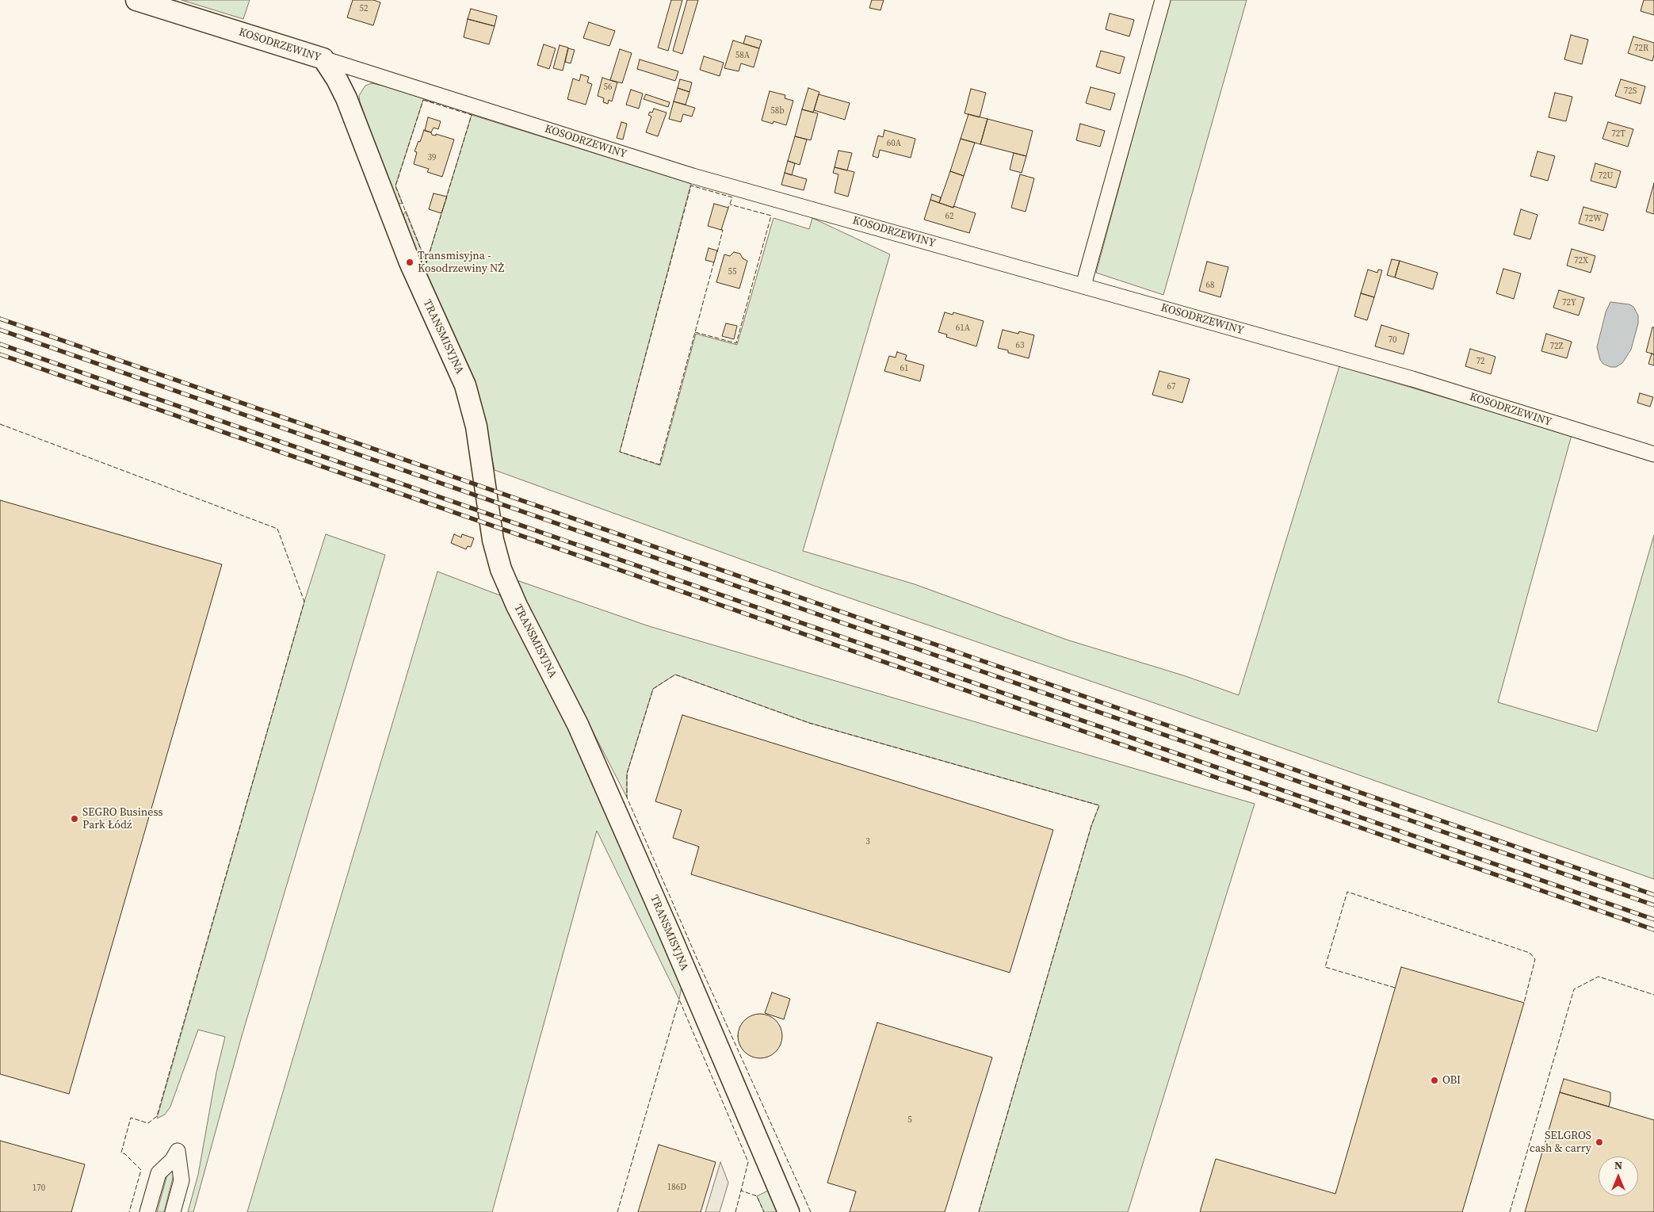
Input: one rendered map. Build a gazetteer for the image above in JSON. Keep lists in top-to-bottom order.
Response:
{
  "streets": {
    "street": ["KOSODRZEWINY", "TRANSMISYJNA"]
  },
  "crossings": [
    ["KOSODRZEWINY", "TRANSMISYJNA"]
  ],
  "places": [
    "Transmisyjna - Kosodrzewiny NŻ",
    "SEGRO Business Park Łódź",
    "OBI",
    "SELGROS cash & carry"
  ],
  "house_numbers": [
    "52",
    "72R",
    "58A",
    "56",
    "72S",
    "58b",
    "72T",
    "60A",
    "39",
    "72U",
    "62",
    "72W",
    "72X",
    "55",
    "68",
    "72Y",
    "61A",
    "70",
    "63",
    "72Z",
    "72",
    "61",
    "67",
    "3",
    "5",
    "186D",
    "170"
  ],
  "north": "top"
}
